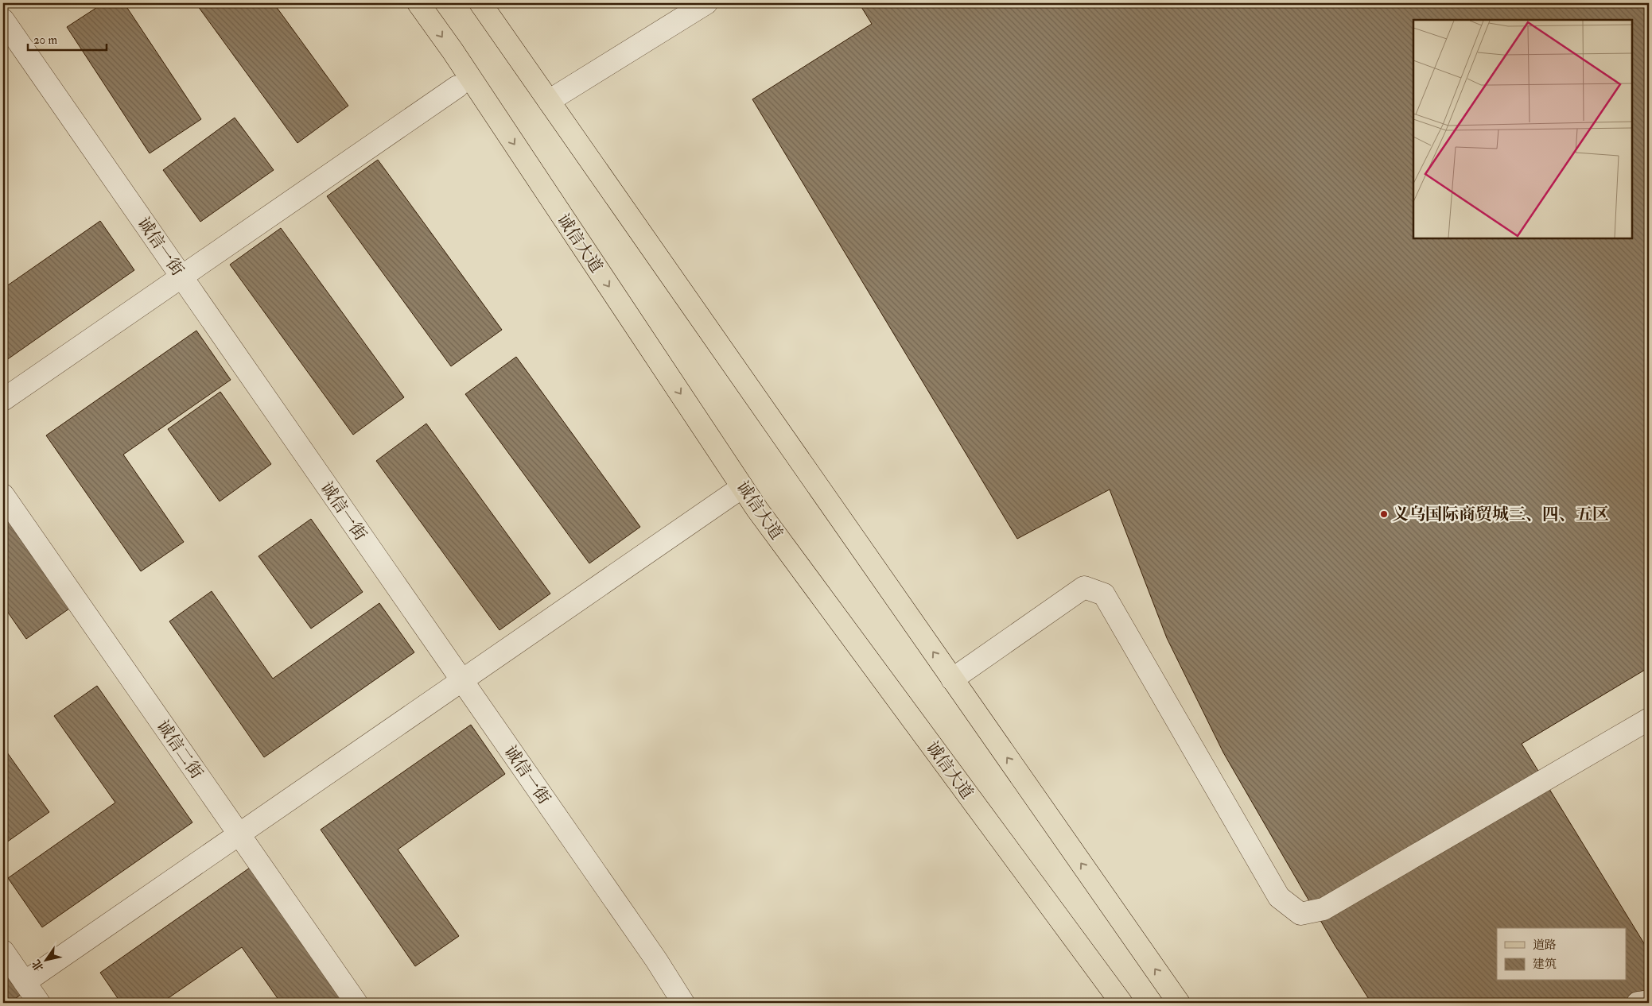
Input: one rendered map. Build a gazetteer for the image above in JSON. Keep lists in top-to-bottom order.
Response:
{
  "streets": {
    "main road": ["诚信大道"],
    "street": ["诚信一街", "诚信二街"]
  },
  "places": ["义乌国际商贸城三、四、五区"],
  "legend": ["道路", "建筑"],
  "scale_bar": "20 m",
  "north": "bottom left"
}
